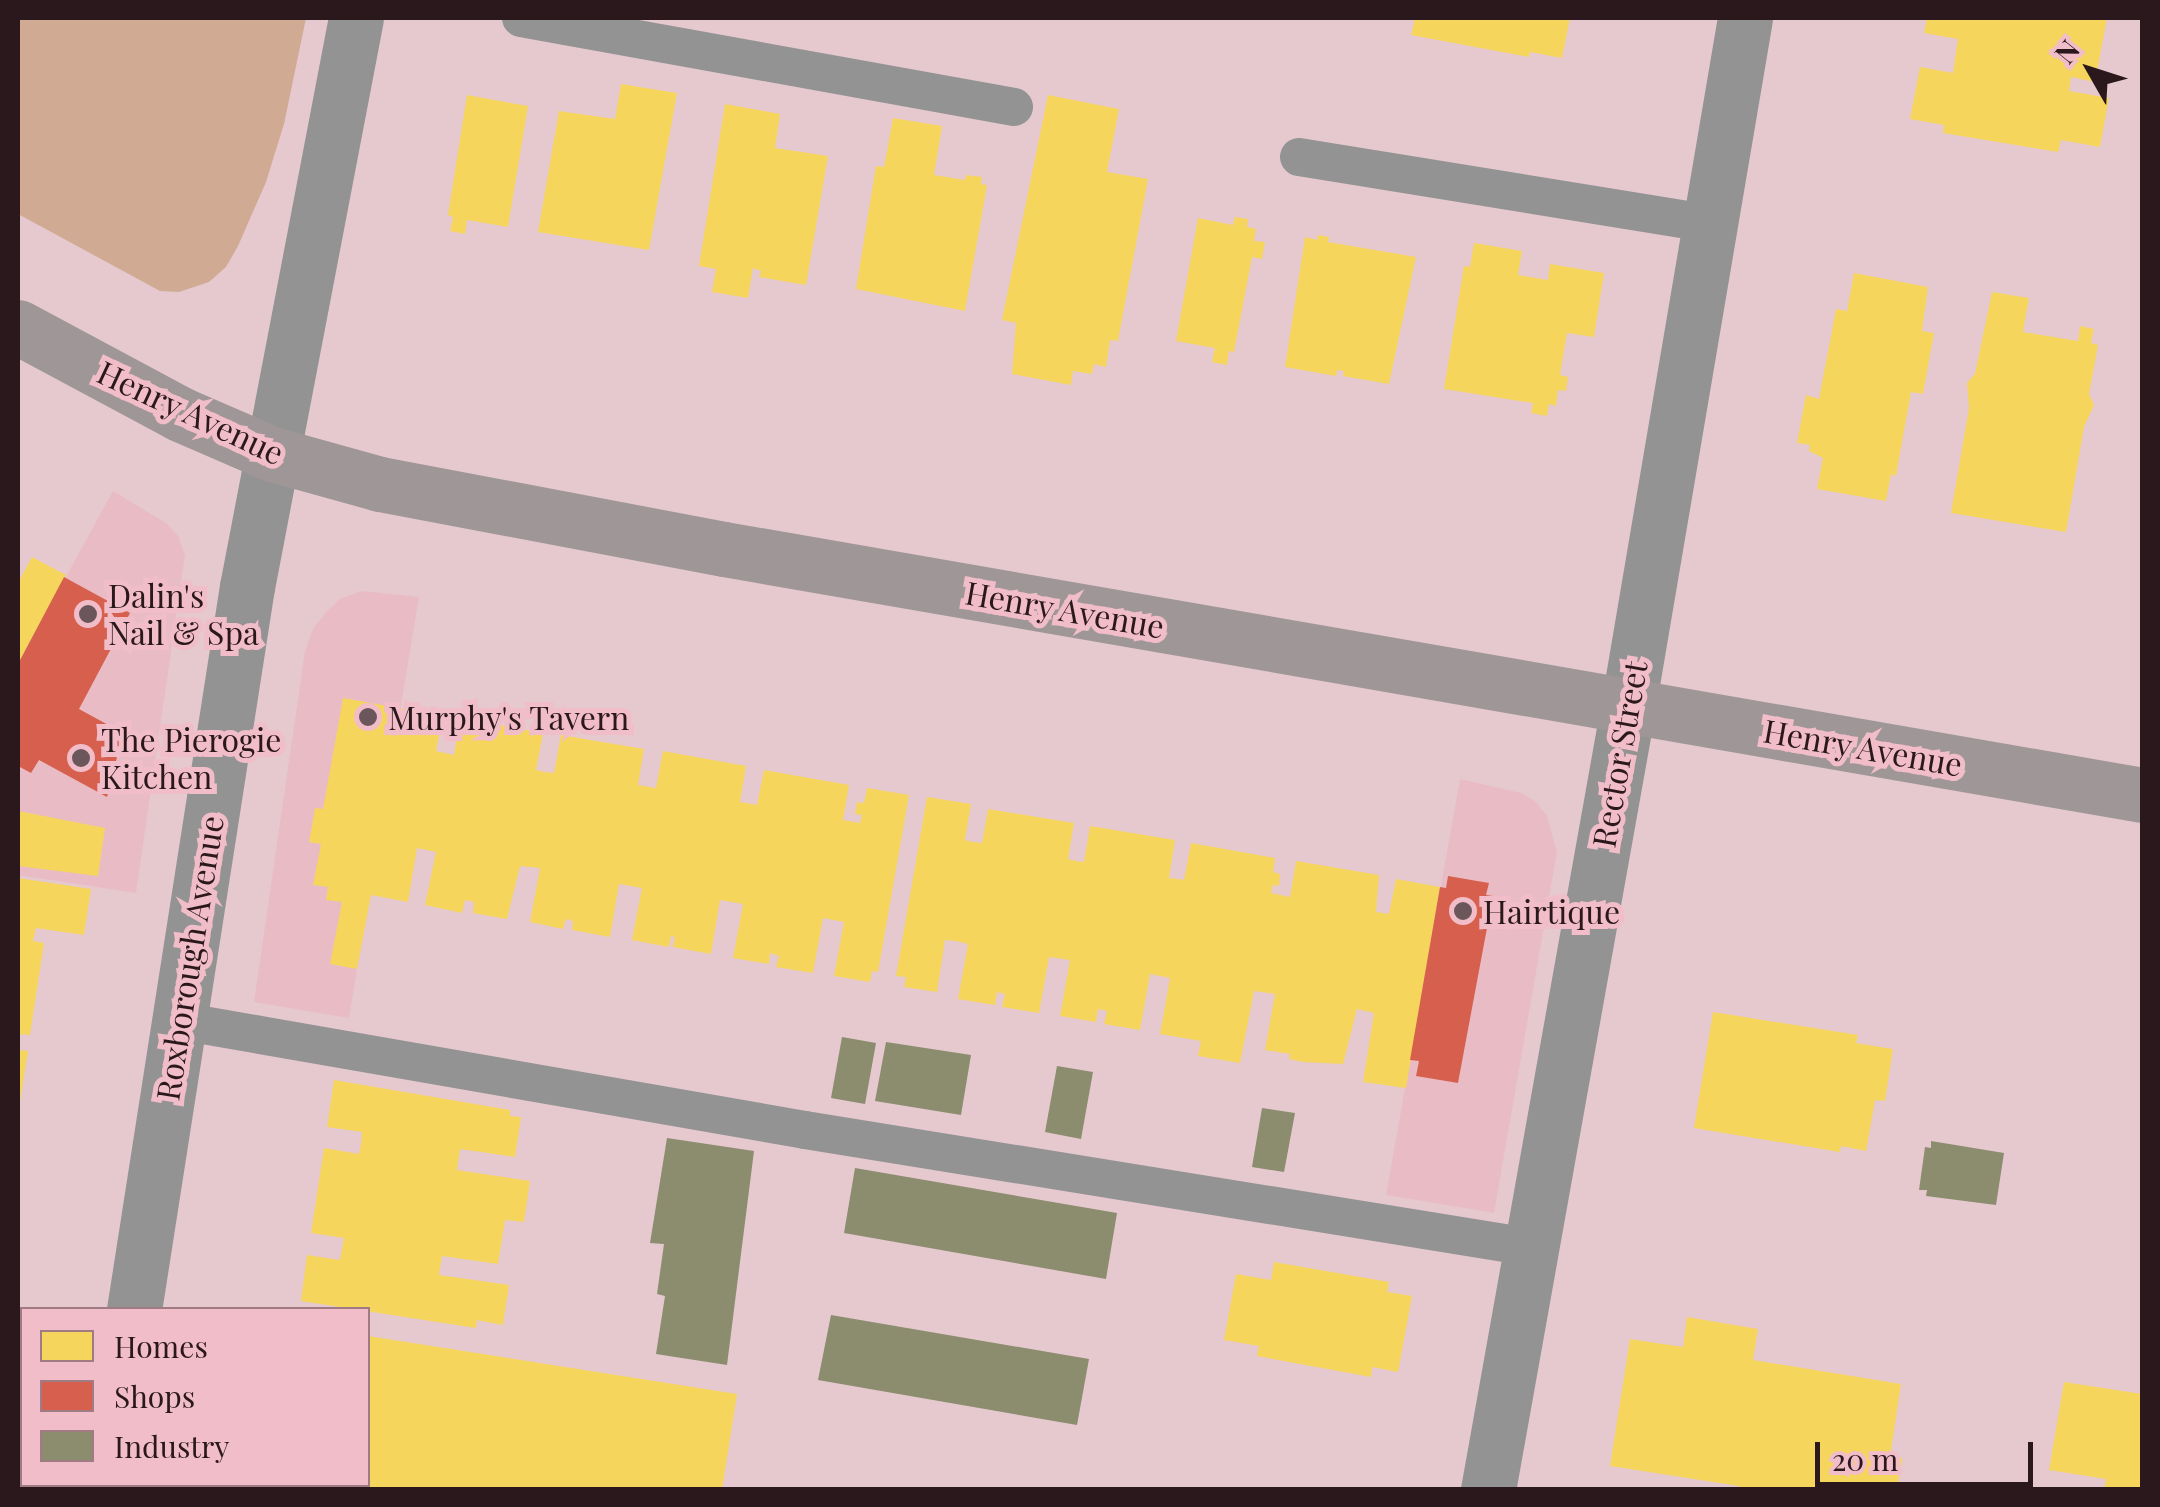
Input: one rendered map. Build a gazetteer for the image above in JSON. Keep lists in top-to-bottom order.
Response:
{
  "streets": {
    "main road": ["Henry Avenue"],
    "street": ["Rector Street", "Roxborough Avenue"]
  },
  "crossings": [
    ["Henry Avenue", "Rector Street"],
    ["Henry Avenue", "Roxborough Avenue"]
  ],
  "places": [
    "Dalin's Nail & Spa",
    "Murphy's Tavern",
    "The Pierogie Kitchen",
    "Hairtique"
  ],
  "legend": ["Homes", "Shops", "Industry"],
  "scale_bar": "20 m",
  "north": "top left"
}
